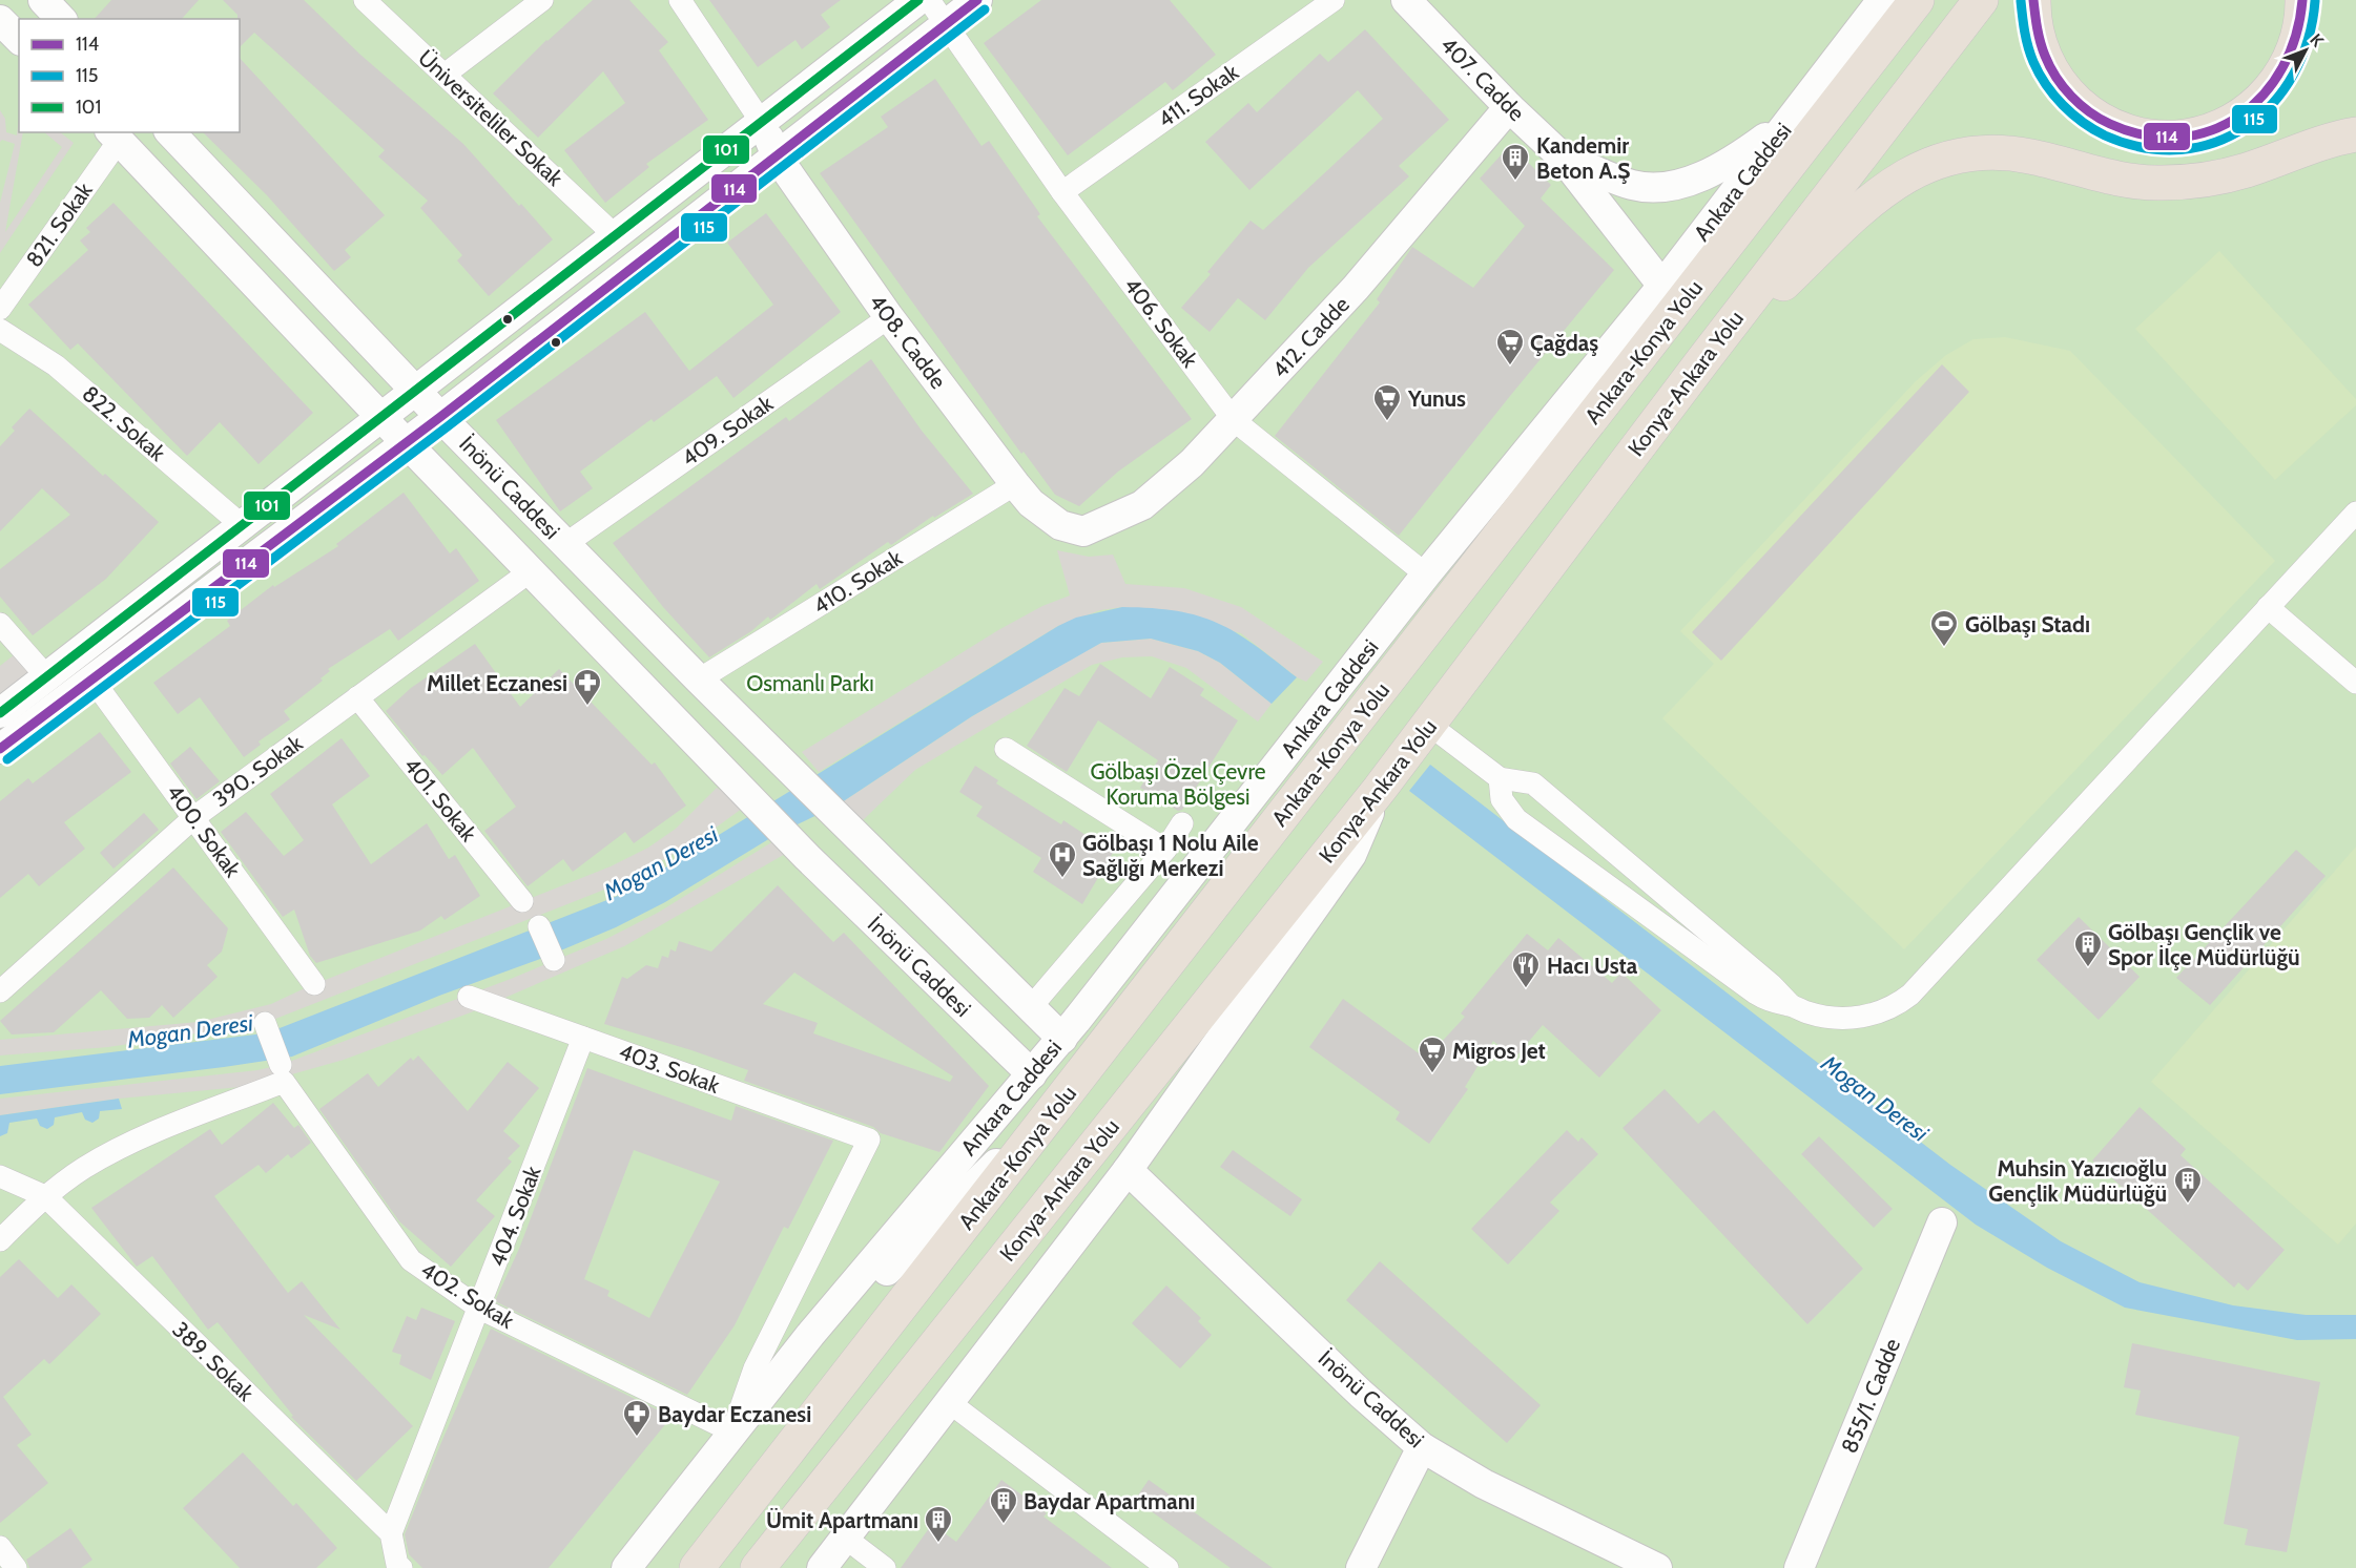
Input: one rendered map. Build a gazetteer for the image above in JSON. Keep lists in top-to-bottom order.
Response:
{
  "streets": {
    "highway": ["Ankara-Konya Yolu", "Konya-Ankara Yolu"],
    "street": [
      "407. Cadde",
      "411. Sokak",
      "Üniversiteliler Sokak",
      "Ankara Caddesi",
      "821. Sokak",
      "406. Sokak",
      "412. Cadde",
      "408. Cadde",
      "822. Sokak",
      "409. Sokak",
      "İnönü Caddesi",
      "410. Sokak",
      "390. Sokak",
      "401. Sokak",
      "400. Sokak",
      "403. Sokak",
      "404. Sokak",
      "402. Sokak",
      "389. Sokak",
      "855/1. Cadde"
    ]
  },
  "crossings": [
    ["407. Cadde", "412. Cadde"],
    ["411. Sokak", "406. Sokak"],
    ["Ankara Caddesi", "406. Sokak"],
    ["Ankara Caddesi", "İnönü Caddesi"],
    ["Ankara Caddesi", "403. Sokak"],
    ["Ankara Caddesi", "402. Sokak"],
    ["821. Sokak", "İnönü Caddesi"],
    ["406. Sokak", "412. Cadde"],
    ["412. Cadde", "408. Cadde"],
    ["408. Cadde", "409. Sokak"],
    ["408. Cadde", "410. Sokak"],
    ["409. Sokak", "İnönü Caddesi"],
    ["İnönü Caddesi", "410. Sokak"],
    ["İnönü Caddesi", "390. Sokak"],
    ["390. Sokak", "401. Sokak"],
    ["390. Sokak", "400. Sokak"],
    ["403. Sokak", "404. Sokak"],
    ["403. Sokak", "402. Sokak"],
    ["404. Sokak", "402. Sokak"],
    ["404. Sokak", "389. Sokak"],
    ["402. Sokak", "389. Sokak"]
  ],
  "water": ["Mogan Deresi"],
  "parks": ["Osmanlı Parkı", "Gölbaşı Özel Çevre Koruma Bölgesi"],
  "places": {
    "building": [
      "Kandemir Beton A.Ş",
      "Gölbaşı Gençlik ve Spor İlçe Müdürlüğü",
      "Muhsin Yazıcıoğlu Gençlik Müdürlüğü",
      "Baydar Apartmanı",
      "Ümit Apartmanı"
    ],
    "supermarket": ["Çağdaş", "Yunus", "Migros Jet"],
    "sports": ["Gölbaşı Stadı"],
    "pharmacy": ["Millet Eczanesi", "Baydar Eczanesi"],
    "hospital": ["Gölbaşı 1 Nolu Aile Sağlığı Merkezi"],
    "restaurant": ["Hacı Usta"]
  },
  "lines": ["transit line 114", "transit line 101", "transit line 115"],
  "legend": ["114", "115", "101"],
  "north": "top right"
}
